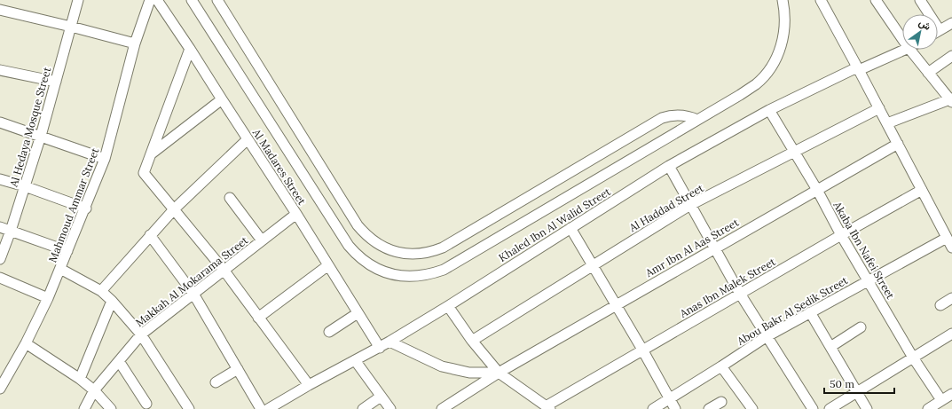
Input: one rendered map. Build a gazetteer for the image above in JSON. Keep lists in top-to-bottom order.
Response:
{
  "streets": {
    "street": [
      "Al Hedaya Mosque Street",
      "Al Madares Street",
      "Mahmoud Ammar Street",
      "Al Haddad Street",
      "Khaled Ibn Al Walid Street",
      "Amr Ibn Al Aas Street",
      "Akaba Ibn Nafei Street",
      "Makkah Al Mokarama Street",
      "Anas Ibn Malek Street",
      "Abou Bakr Al Sedik Street"
    ]
  },
  "crossings": [
    ["Al Madares Street", "Khaled Ibn Al Walid Street"],
    ["Al Madares Street", "Makkah Al Mokarama Street"],
    ["Al Haddad Street", "Akaba Ibn Nafei Street"],
    ["Khaled Ibn Al Walid Street", "Akaba Ibn Nafei Street"],
    ["Amr Ibn Al Aas Street", "Akaba Ibn Nafei Street"],
    ["Akaba Ibn Nafei Street", "Anas Ibn Malek Street"],
    ["Akaba Ibn Nafei Street", "Abou Bakr Al Sedik Street"]
  ],
  "scale_bar": "50 m",
  "north": "top right"
}
